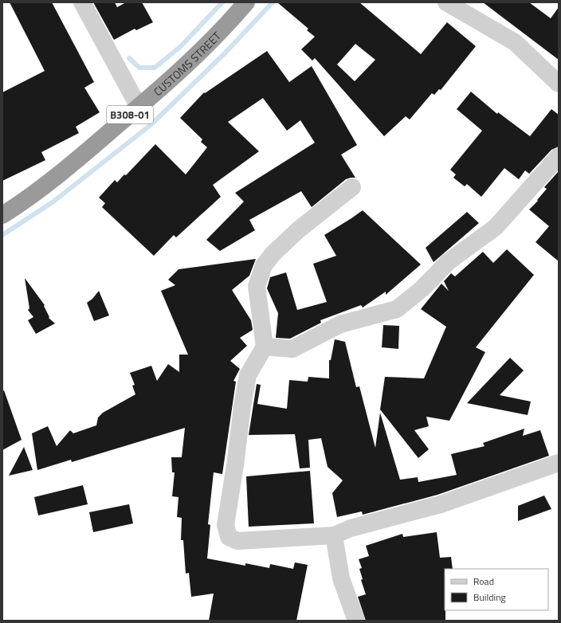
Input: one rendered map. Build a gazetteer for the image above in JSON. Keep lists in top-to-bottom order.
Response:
{
  "streets": {
    "highway": ["CUSTOMS STREET", "B308-01"]
  },
  "legend": ["Road", "Building"]
}
